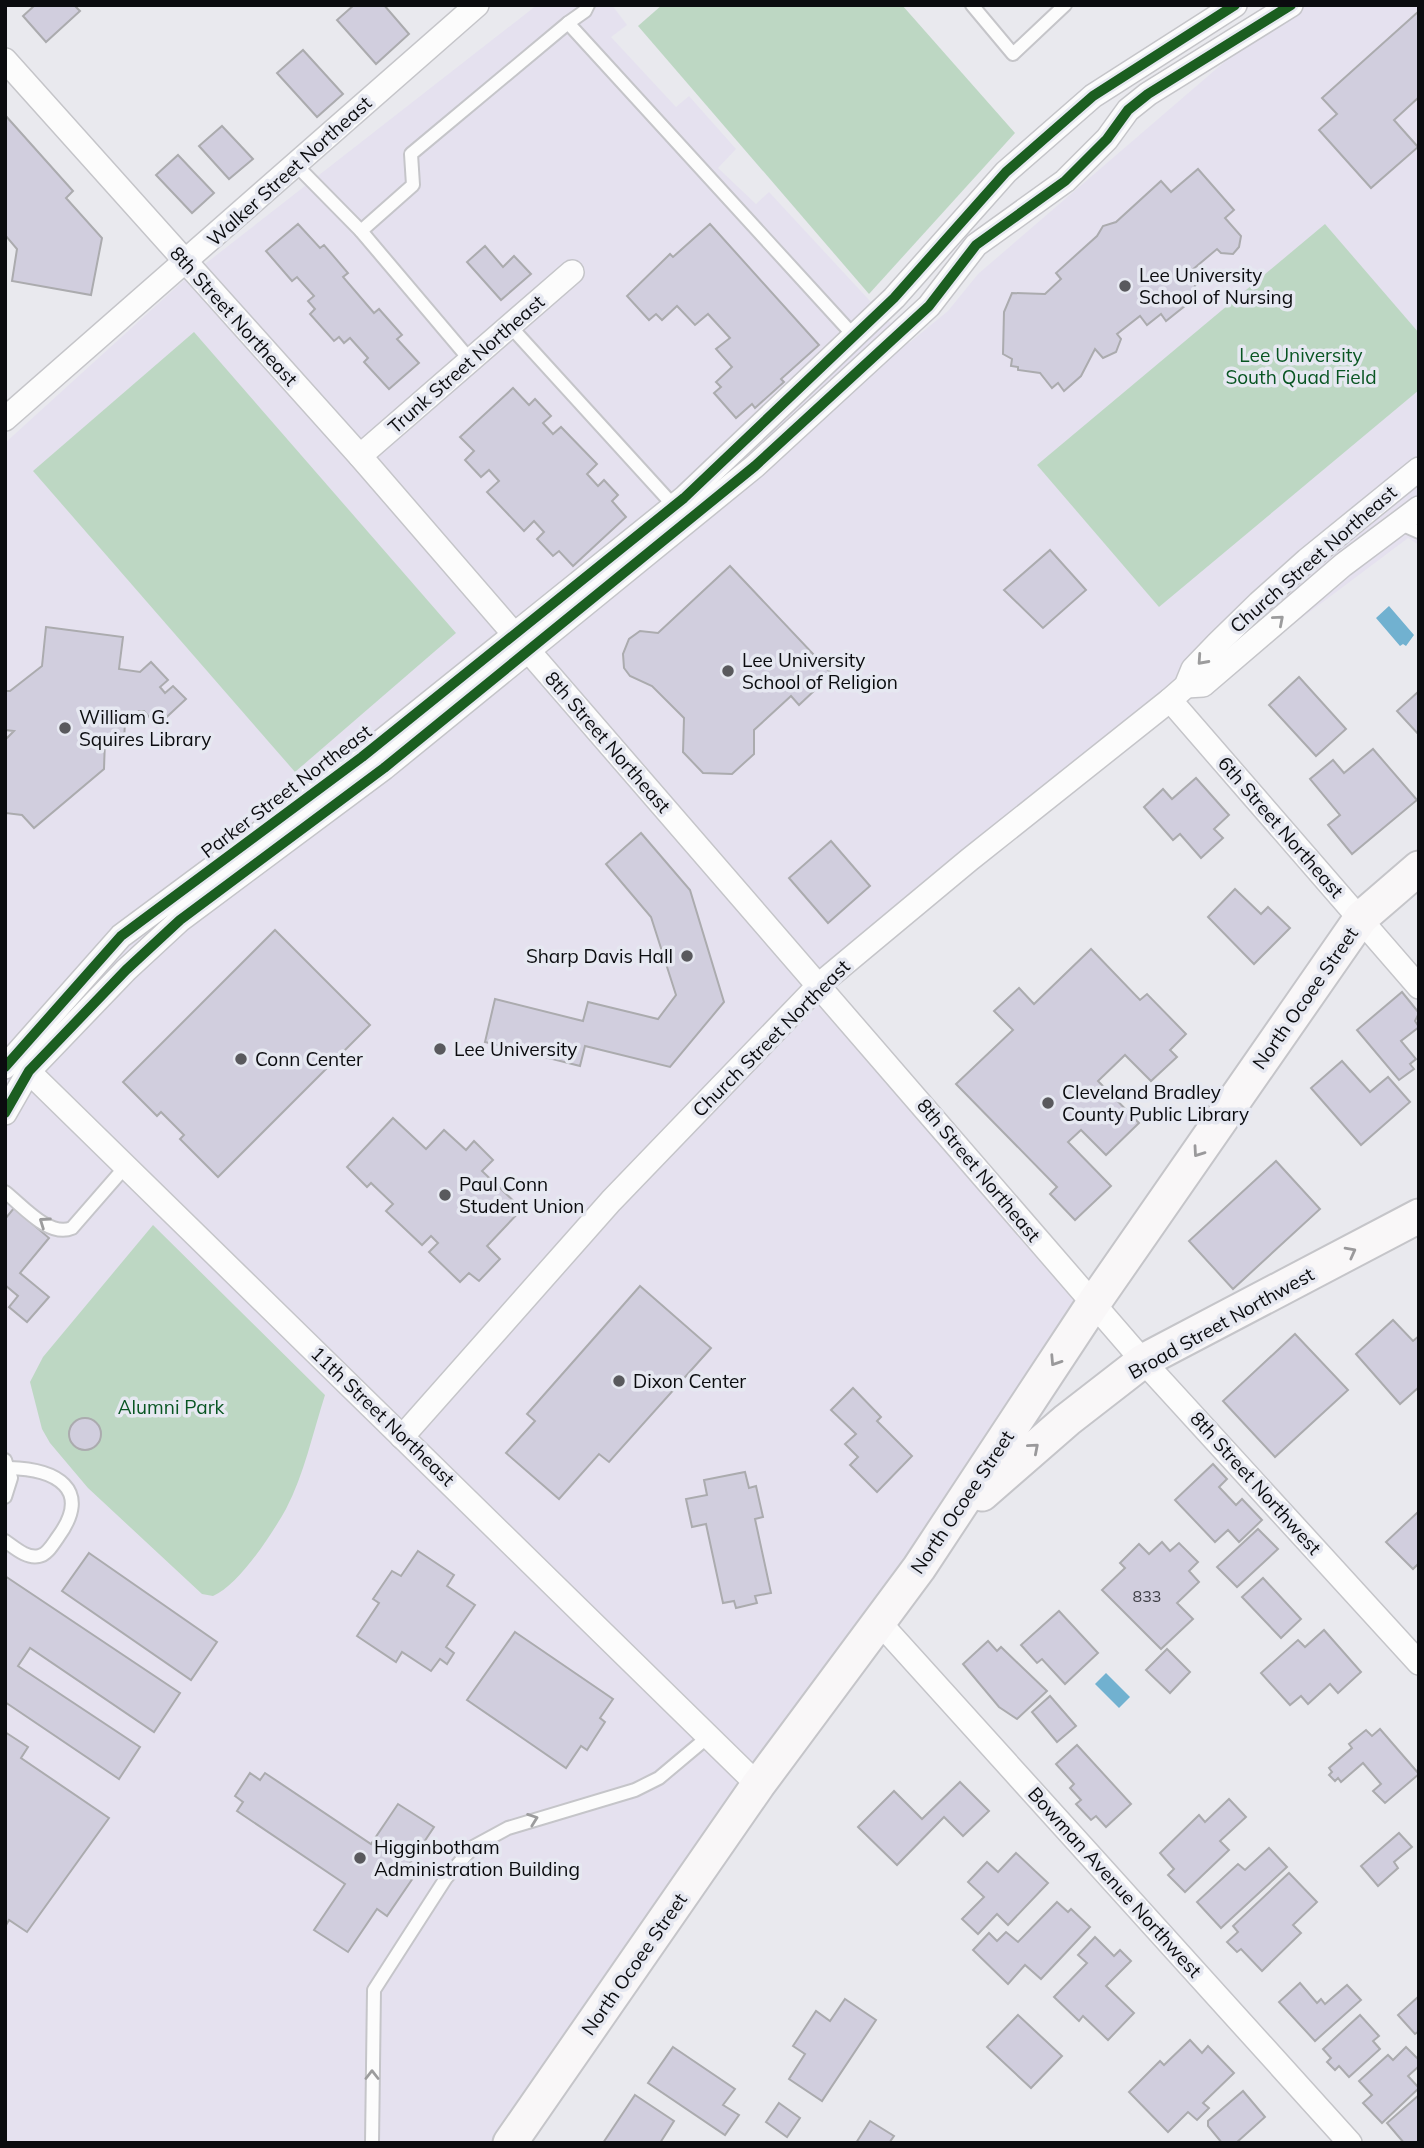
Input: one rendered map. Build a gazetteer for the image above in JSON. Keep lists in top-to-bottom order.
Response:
{
  "streets": {
    "main road": ["North Ocoee Street", "Broad Street Northwest"],
    "street": [
      "Walker Street Northeast",
      "8th Street Northeast",
      "Trunk Street Northeast",
      "Church Street Northeast",
      "Parker Street Northeast",
      "6th Street Northeast",
      "11th Street Northeast",
      "8th Street Northwest",
      "Bowman Avenue Northwest"
    ]
  },
  "crossings": [
    ["Walker Street Northeast", "8th Street Northeast"],
    ["8th Street Northeast", "Trunk Street Northeast"],
    ["8th Street Northeast", "Church Street Northeast"],
    ["8th Street Northeast", "Parker Street Northeast"],
    ["8th Street Northeast", "North Ocoee Street"],
    ["8th Street Northeast", "8th Street Northwest"],
    ["Church Street Northeast", "6th Street Northeast"],
    ["Church Street Northeast", "11th Street Northeast"],
    ["Parker Street Northeast", "11th Street Northeast"],
    ["6th Street Northeast", "North Ocoee Street"],
    ["North Ocoee Street", "Broad Street Northwest"],
    ["North Ocoee Street", "11th Street Northeast"],
    ["North Ocoee Street", "8th Street Northwest"],
    ["North Ocoee Street", "Bowman Avenue Northwest"],
    ["Broad Street Northwest", "8th Street Northwest"]
  ],
  "one_way": ["North Ocoee Street", "Broad Street Northwest"],
  "parks": ["Lee University South Quad Field", "Alumni Park"],
  "places": [
    "Lee University School of Nursing",
    "Lee University School of Religion",
    "William G. Squires Library",
    "Sharp Davis Hall",
    "Lee University",
    "Conn Center",
    "Cleveland Bradley County Public Library",
    "Paul Conn Student Union",
    "Dixon Center",
    "Higginbotham Administration Building"
  ],
  "house_numbers": ["833"]
}
